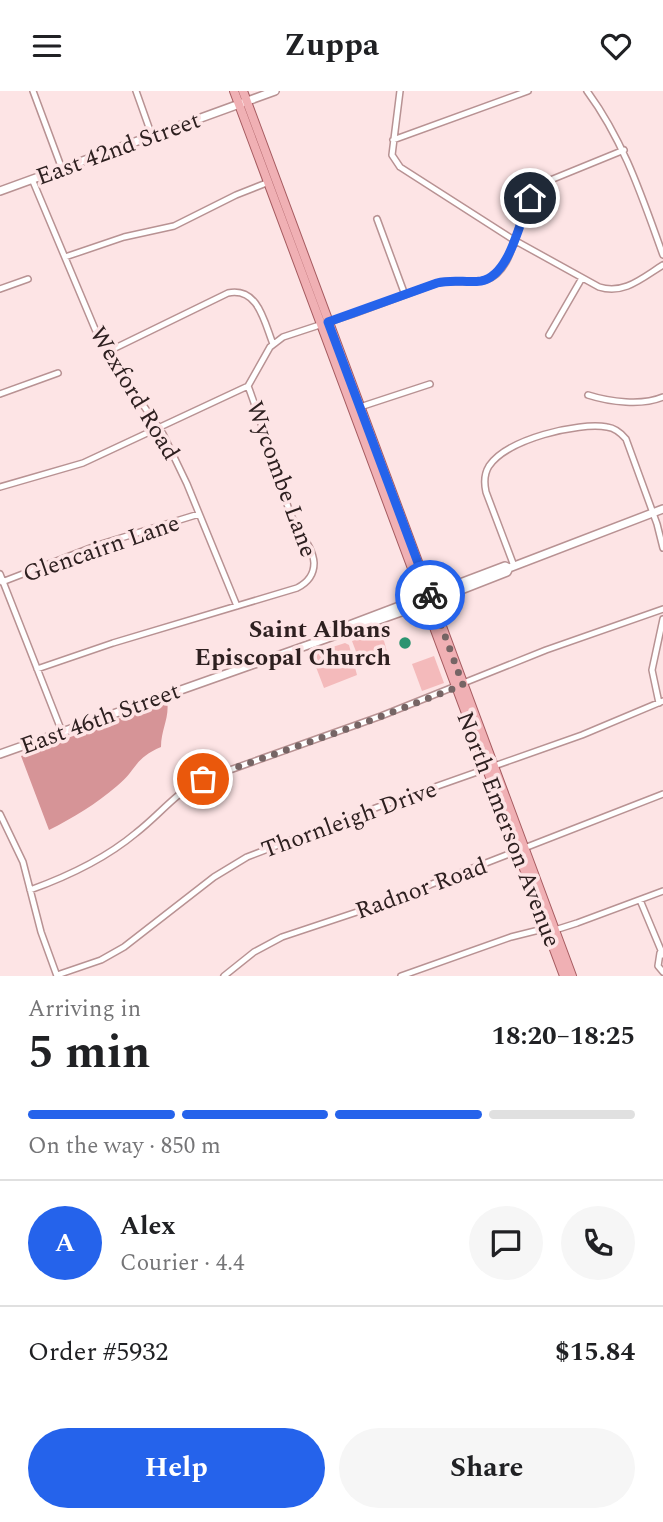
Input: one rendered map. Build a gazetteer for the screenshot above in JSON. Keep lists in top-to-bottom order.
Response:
{
  "streets": {
    "main road": ["East 42nd Street", "East 46th Street", "North Emerson Avenue"],
    "street": [
      "Wexford Road",
      "Wycombe Lane",
      "Glencairn Lane",
      "Thornleigh Drive",
      "Radnor Road"
    ]
  },
  "crossings": [
    ["East 42nd Street", "Wexford Road"],
    ["East 42nd Street", "North Emerson Avenue"],
    ["Wexford Road", "Wycombe Lane"],
    ["Wexford Road", "Glencairn Lane"],
    ["East 46th Street", "North Emerson Avenue"],
    ["Thornleigh Drive", "North Emerson Avenue"],
    ["North Emerson Avenue", "Radnor Road"]
  ],
  "places": ["Saint Albans Episcopal Church"],
  "page": {
    "header": "Zuppa",
    "heading": ["5 min", "Arriving in", "18:20–18:25"],
    "panel": [
      "Alex",
      "Courier · 4.4",
      "Order #5932",
      "$15.84"
    ],
    "bar": "On the way · 850 m",
    "round": "A",
    "buttons": ["Help", "Share"]
  }
}
